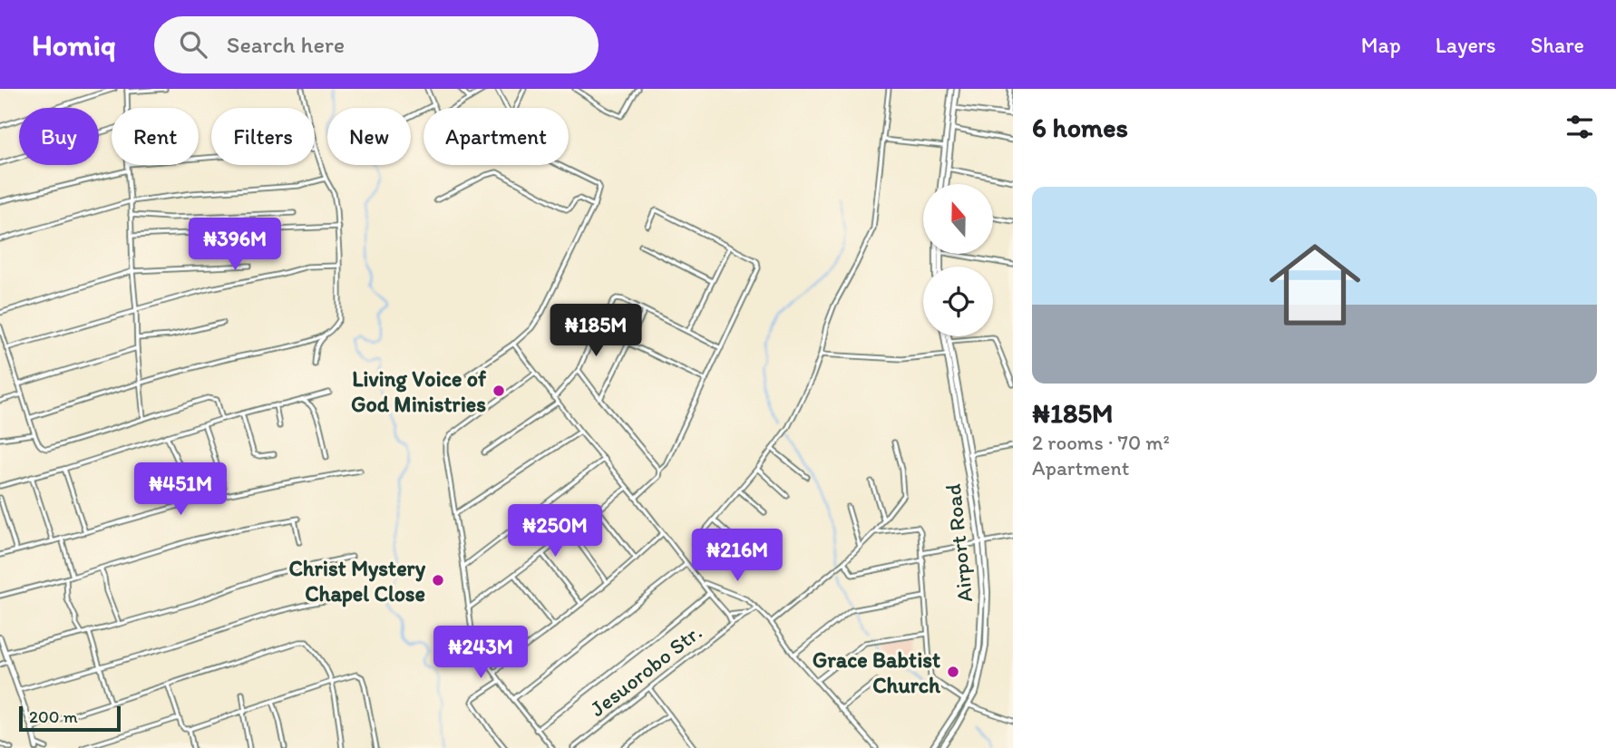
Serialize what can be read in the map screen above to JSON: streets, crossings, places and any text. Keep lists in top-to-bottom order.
{
  "streets": {
    "main road": ["Airport Road"],
    "street": ["Jesuorobo Str."]
  },
  "places": ["Living Voice of God Ministries", "Christ Mystery Chapel Close", "Grace Babtist Church"],
  "scale_bar": "200 m",
  "north": "top",
  "page": {
    "header": "Homiq",
    "search": "Search here",
    "nav": ["Map", "Layers", "Share"],
    "heading": "6 homes",
    "chip": [
      "Buy",
      "Rent",
      "Filters",
      "New",
      "Apartment"
    ],
    "list": [
      {
        "name": "₦185M",
        "note": "2 rooms · 70 m² · Apartment"
      }
    ],
    "price": [
      "₦396M",
      "₦185M",
      "₦451M",
      "₦250M",
      "₦216M",
      "₦243M"
    ],
    "scale": "200 m"
  }
}
